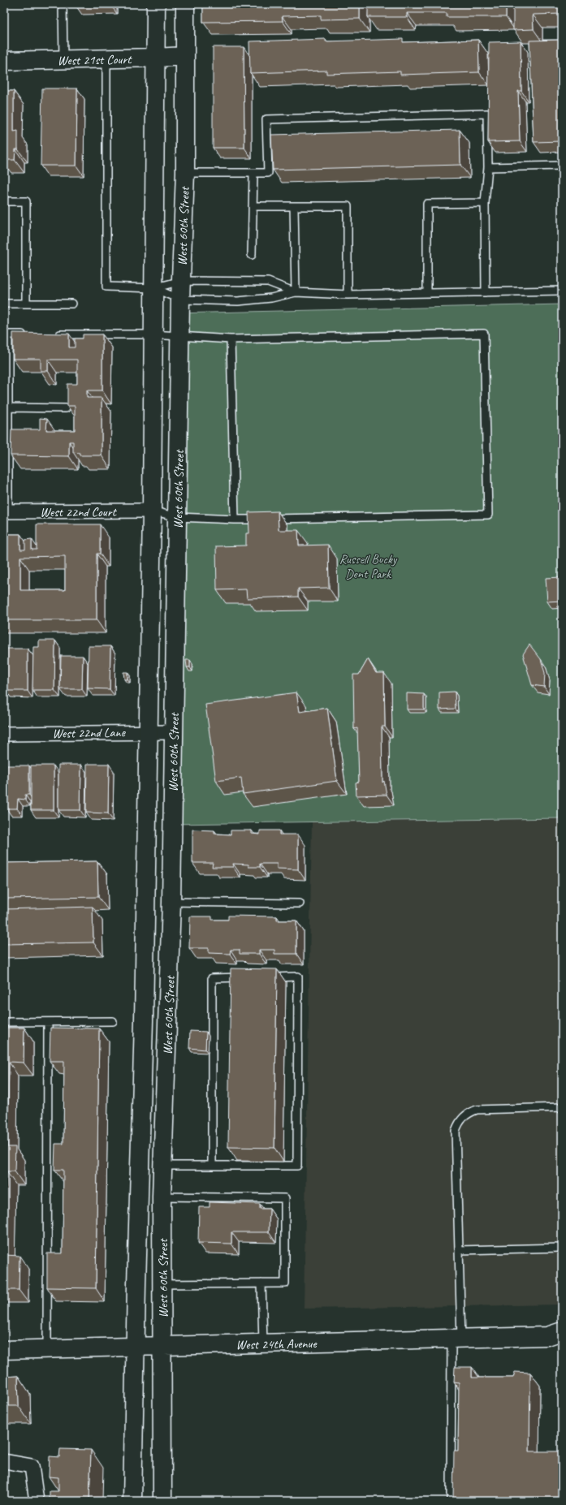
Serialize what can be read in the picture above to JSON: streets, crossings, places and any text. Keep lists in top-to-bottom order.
{
  "streets": {
    "street": [
      "West 21st Court",
      "West 60th Street",
      "West 22nd Court",
      "West 22nd Lane",
      "West 24th Avenue"
    ]
  },
  "crossings": [
    ["West 21st Court", "West 60th Street"],
    ["West 60th Street", "West 22nd Court"],
    ["West 60th Street", "West 22nd Lane"],
    ["West 60th Street", "West 24th Avenue"]
  ],
  "parks": ["Russell Bucky Dent Park"]
}
